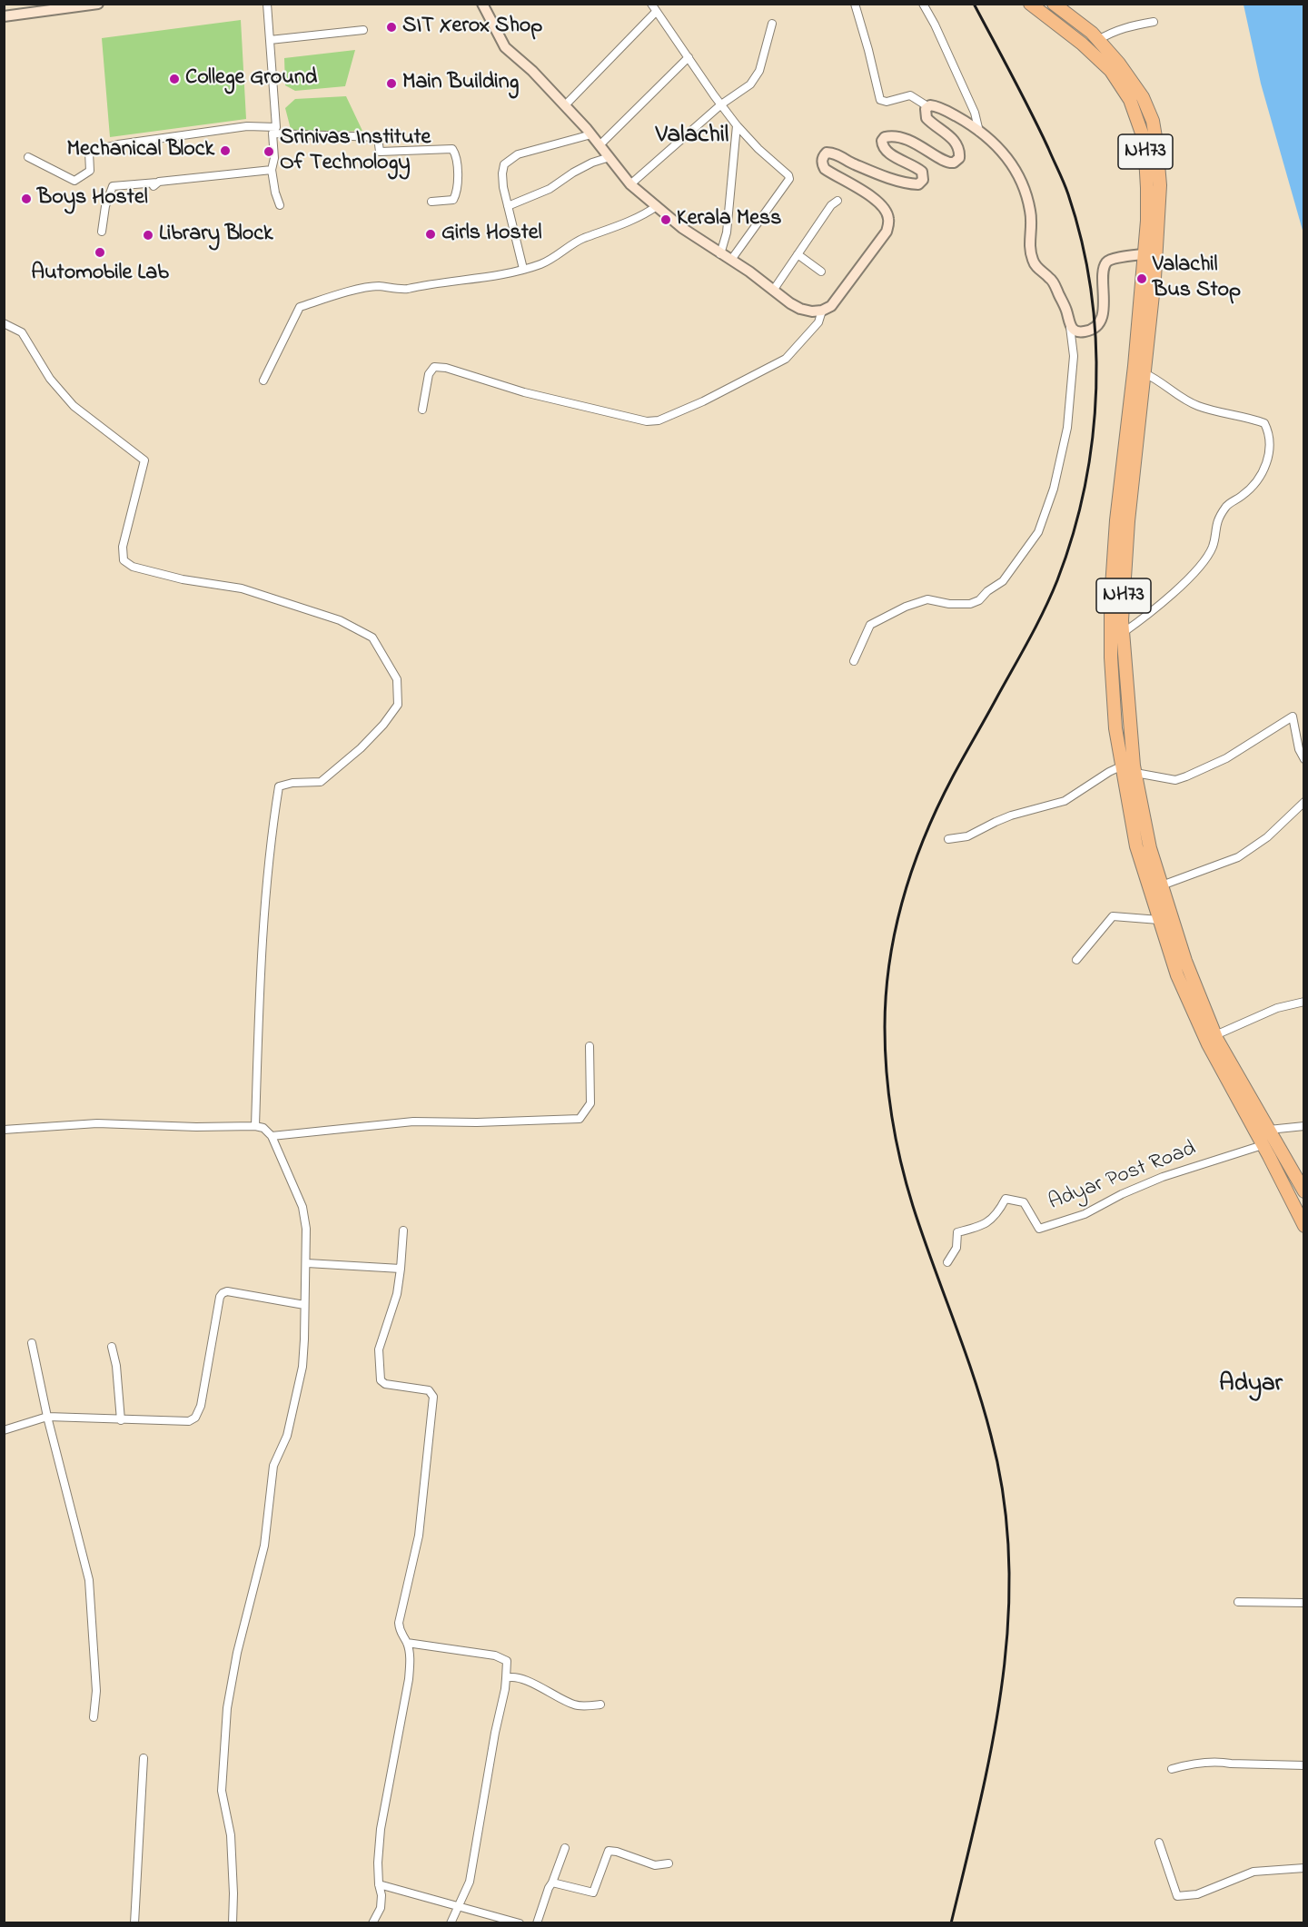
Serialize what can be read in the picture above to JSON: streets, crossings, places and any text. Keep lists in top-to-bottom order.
{
  "streets": {
    "highway": ["NH73"],
    "street": ["Adyar Post Road"]
  },
  "crossings": [
    ["NH73", "Adyar Post Road"]
  ],
  "districts": ["Valachil", "Adyar"],
  "places": [
    "SIT Xerox Shop",
    "College Ground",
    "Main Building",
    "Mechanical Block",
    "Srinivas Institute Of Technology",
    "Boys Hostel",
    "Kerala Mess",
    "Girls Hostel",
    "Library Block",
    "Automobile Lab",
    "Valachil Bus Stop"
  ]
}
